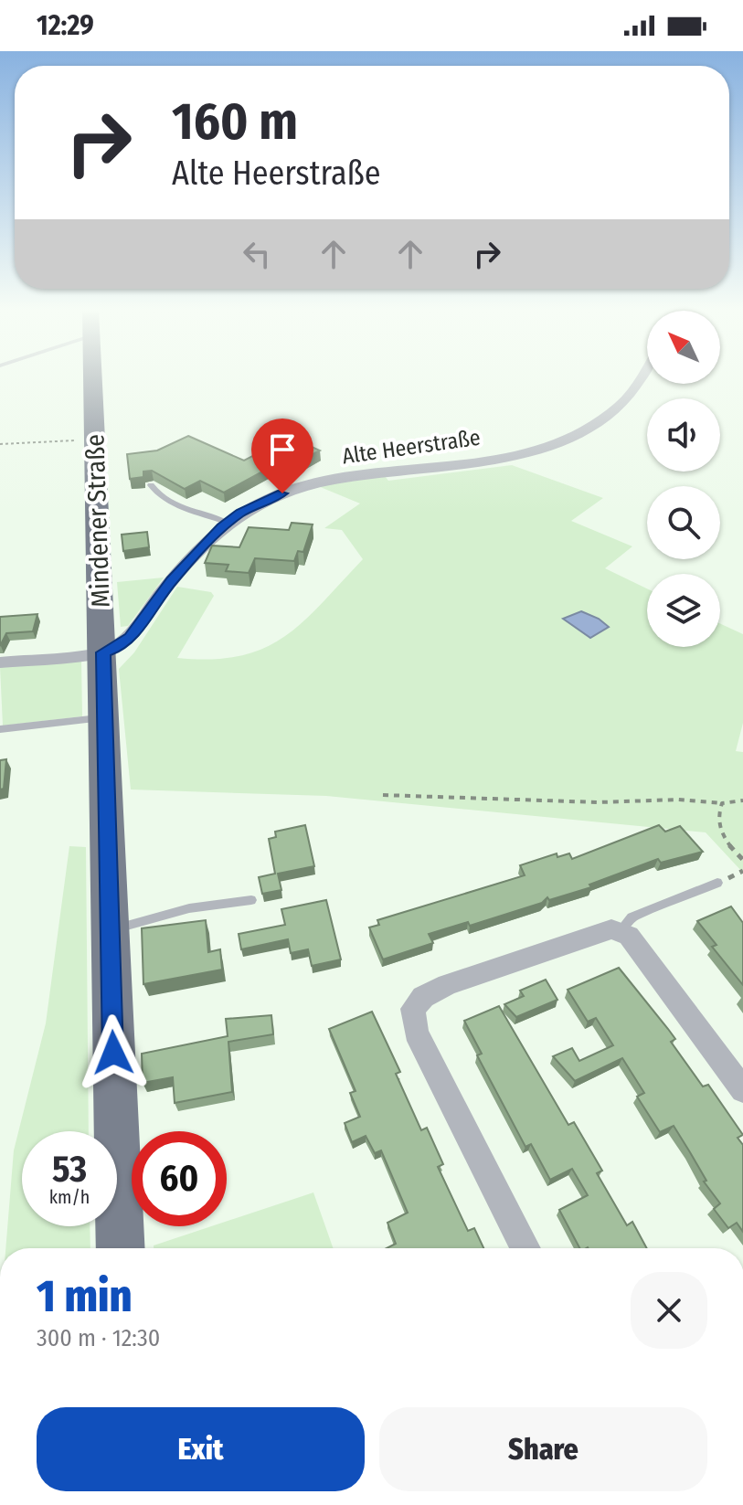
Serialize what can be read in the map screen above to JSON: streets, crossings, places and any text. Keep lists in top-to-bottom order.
{
  "streets": {
    "main road": ["Mindener Straße"],
    "street": ["Alte Heerstraße"]
  },
  "crossings": [
    ["Alte Heerstraße", "Mindener Straße"]
  ],
  "north": "top left",
  "page": {
    "status": "12:29",
    "turn": ["160 m", "Alte Heerstraße"],
    "speed": "53 km/h",
    "limit": "60",
    "heading": ["1 min", "300 m · 12:30"],
    "buttons": ["Exit", "Share"]
  }
}
